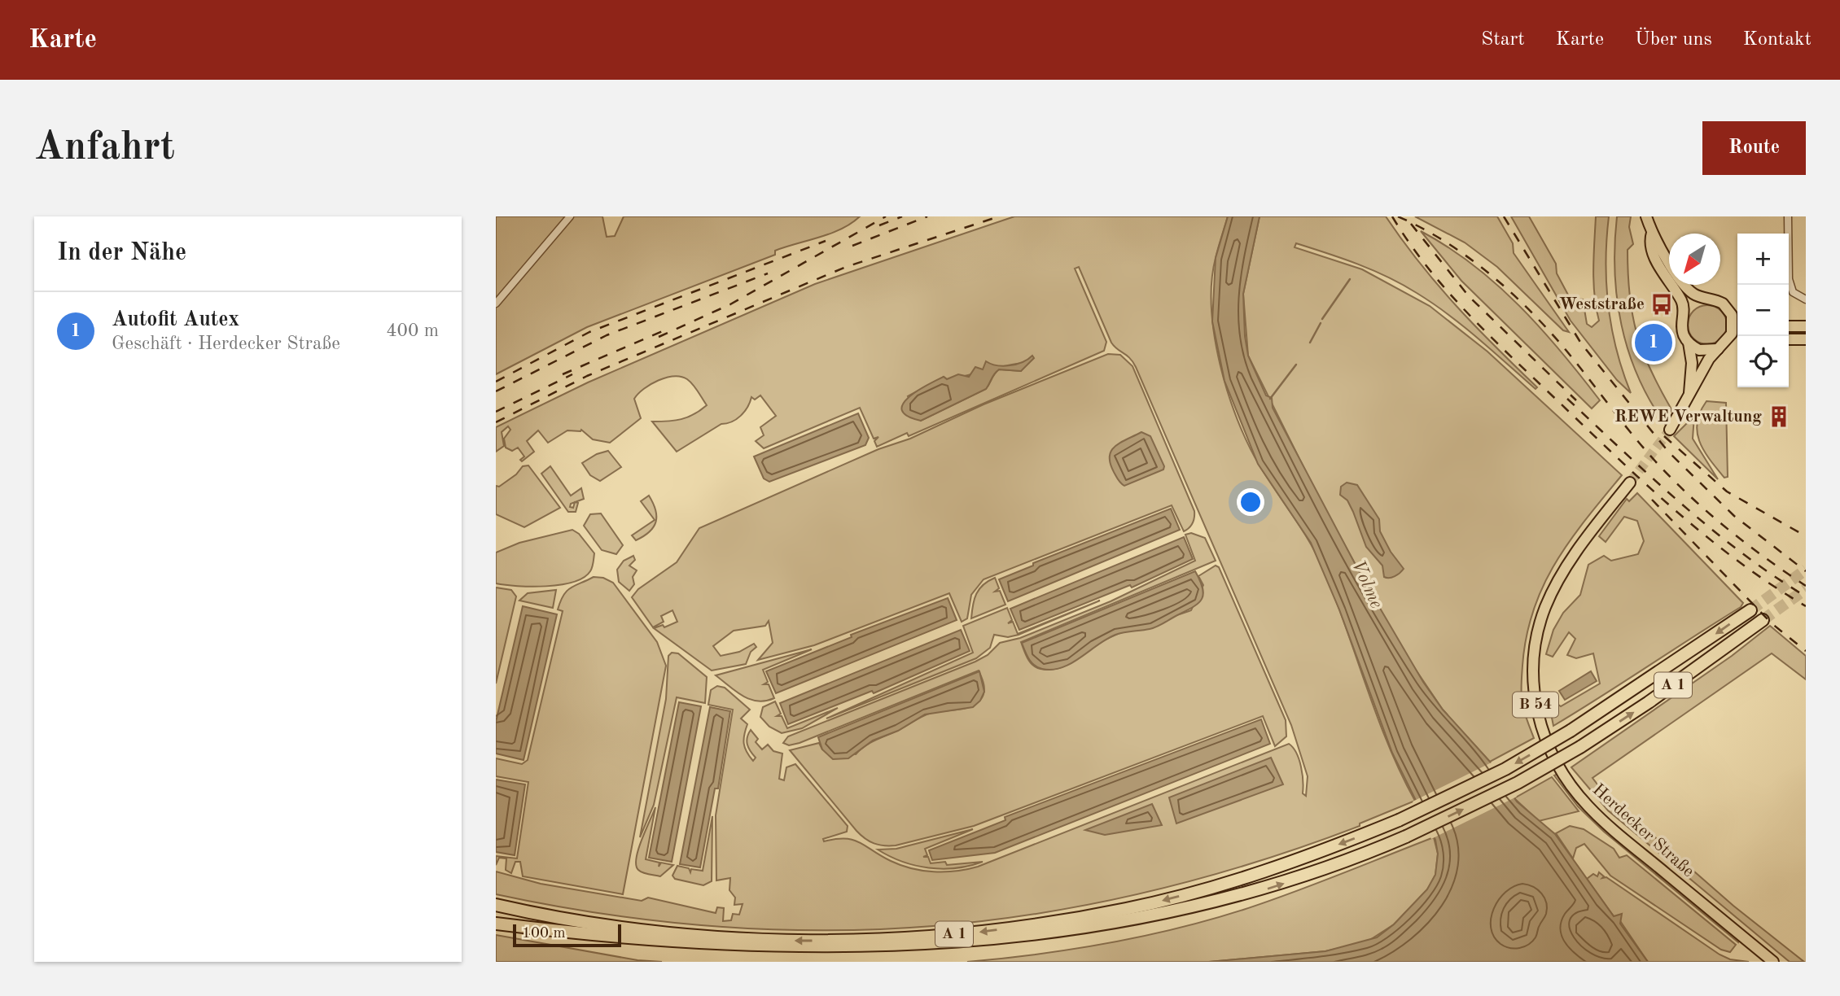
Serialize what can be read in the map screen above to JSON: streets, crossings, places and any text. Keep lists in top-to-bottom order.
{
  "streets": {
    "highway": ["A 1"],
    "main road": ["B 54", "Herdecker Straße"]
  },
  "water": ["Volme"],
  "places": {
    "bus stop": ["Weststraße"],
    "building": ["REWE Verwaltung"]
  },
  "scale_bar": "100 m",
  "north": "bottom left",
  "page": {
    "header": "Karte",
    "nav": [
      "Start",
      "Karte",
      "Über uns",
      "Kontakt"
    ],
    "buttons": "Route",
    "title": "Anfahrt",
    "heading": "In der Nähe",
    "map_buttons": ["+", "−"],
    "list": [
      {
        "mark": "1",
        "name": "Autofit Autex",
        "note": "Geschäft · Herdecker Straße",
        "value": "400 m"
      }
    ],
    "pins": "1",
    "scale": "100 m"
  }
}
